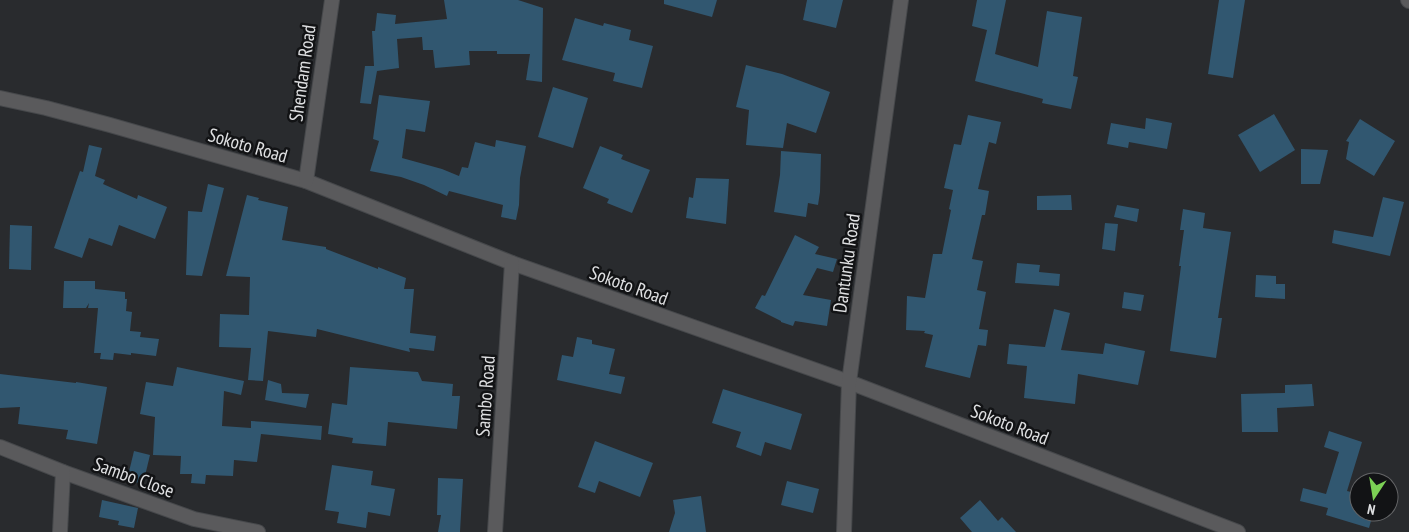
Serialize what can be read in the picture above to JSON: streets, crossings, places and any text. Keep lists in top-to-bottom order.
{
  "streets": {
    "street": [
      "Shendam Road",
      "Sokoto Road",
      "Dantunku Road",
      "Sambo Road",
      "Sambo Close"
    ]
  },
  "crossings": [
    ["Shendam Road", "Sokoto Road"],
    ["Sokoto Road", "Dantunku Road"],
    ["Sokoto Road", "Sambo Road"]
  ],
  "north": "bottom"
}
